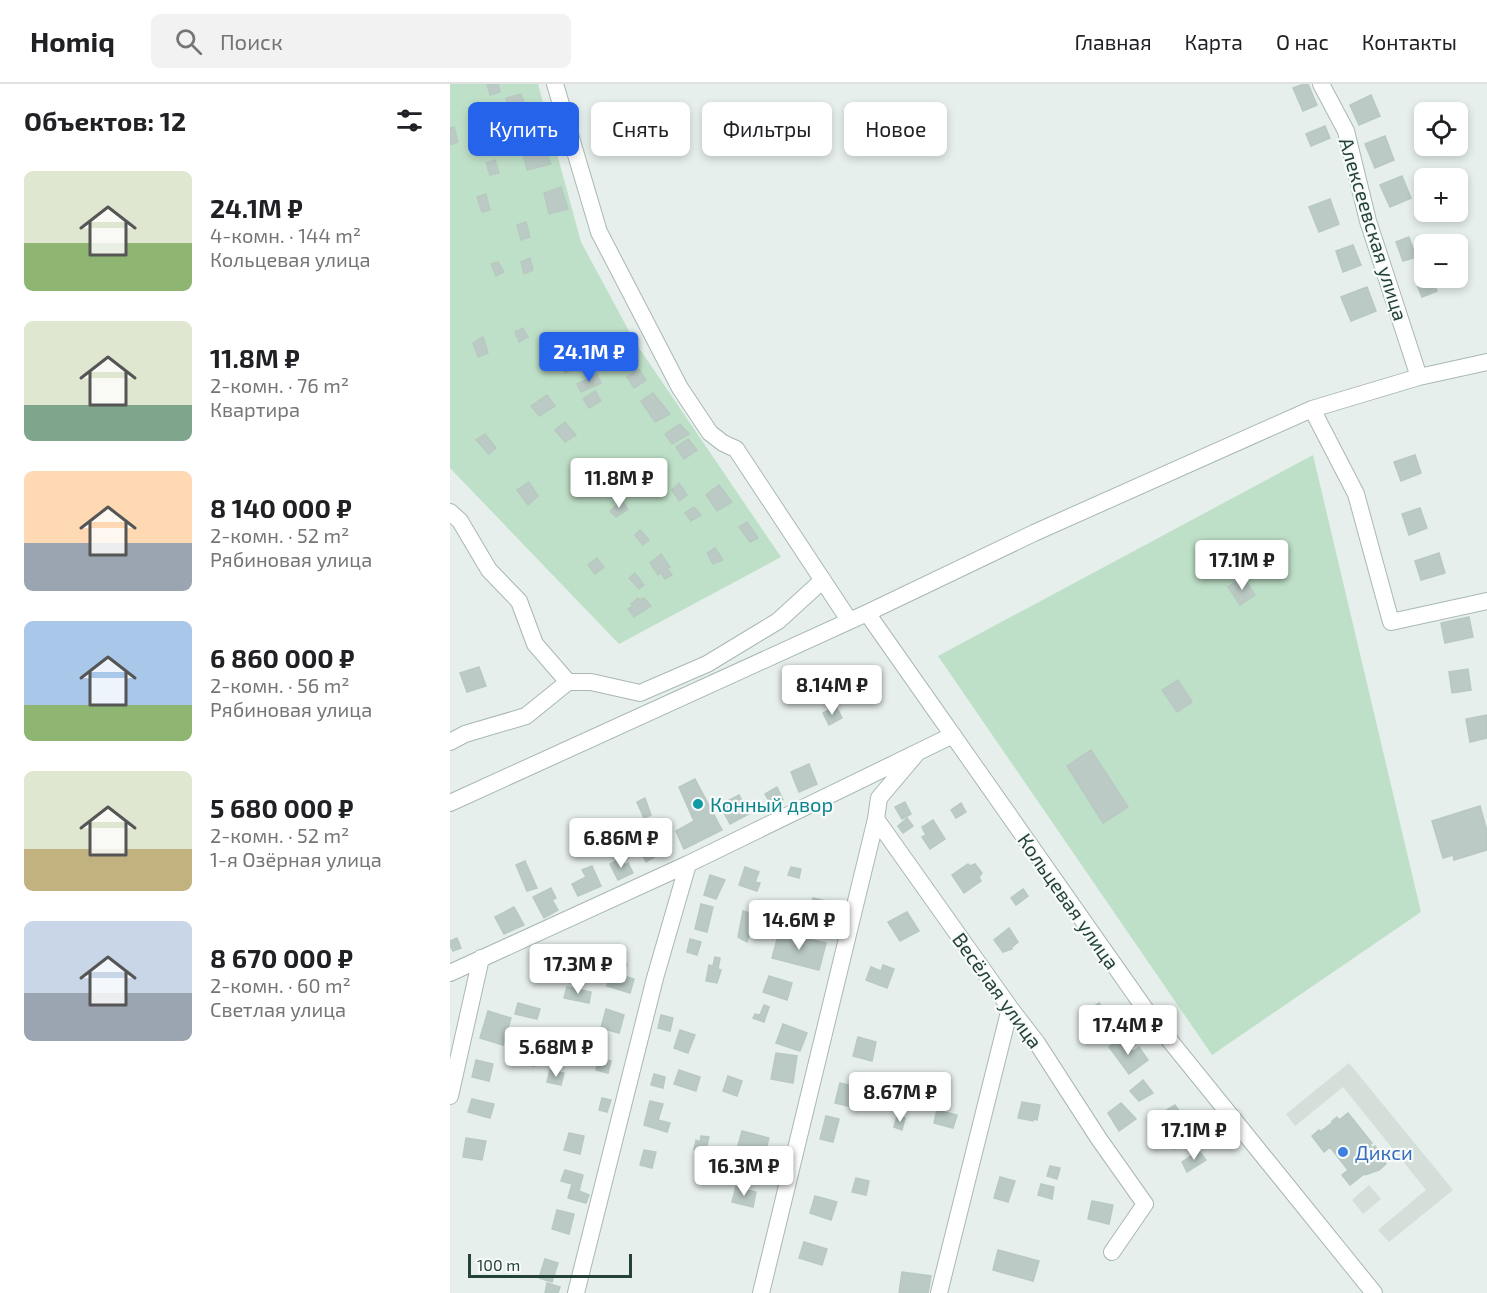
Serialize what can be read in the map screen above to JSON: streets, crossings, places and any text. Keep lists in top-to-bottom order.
{
  "streets": {
    "street": ["Алексеевская улица", "Кольцевая улица", "Весёлая улица"]
  },
  "places": ["Конный двор", "Дикси"],
  "scale_bar": "100 m",
  "page": {
    "header": "Homiq",
    "search": "Поиск",
    "nav": [
      "Главная",
      "Карта",
      "О нас",
      "Контакты"
    ],
    "heading": "Объектов: 12",
    "map_buttons": ["+", "−"],
    "chip": [
      "Купить",
      "Снять",
      "Фильтры",
      "Новое"
    ],
    "list": [
      {
        "name": "24.1M ₽",
        "note": "4-комн. · 144 m² · Кольцевая улица"
      },
      {
        "name": "11.8M ₽",
        "note": "2-комн. · 76 m² · Квартира"
      },
      {
        "name": "8 140 000 ₽",
        "note": "2-комн. · 52 m² · Рябиновая улица"
      },
      {
        "name": "6 860 000 ₽",
        "note": "2-комн. · 56 m² · Рябиновая улица"
      },
      {
        "name": "5 680 000 ₽",
        "note": "2-комн. · 52 m² · 1-я Озёрная улица"
      },
      {
        "name": "8 670 000 ₽",
        "note": "2-комн. · 60 m² · Светлая улица"
      }
    ],
    "price": [
      "24.1M ₽",
      "11.8M ₽",
      "17.1M ₽",
      "8.14M ₽",
      "6.86M ₽",
      "14.6M ₽",
      "17.3M ₽",
      "17.4M ₽",
      "5.68M ₽",
      "8.67M ₽",
      "17.1M ₽",
      "16.3M ₽"
    ],
    "scale": "100 m"
  }
}
